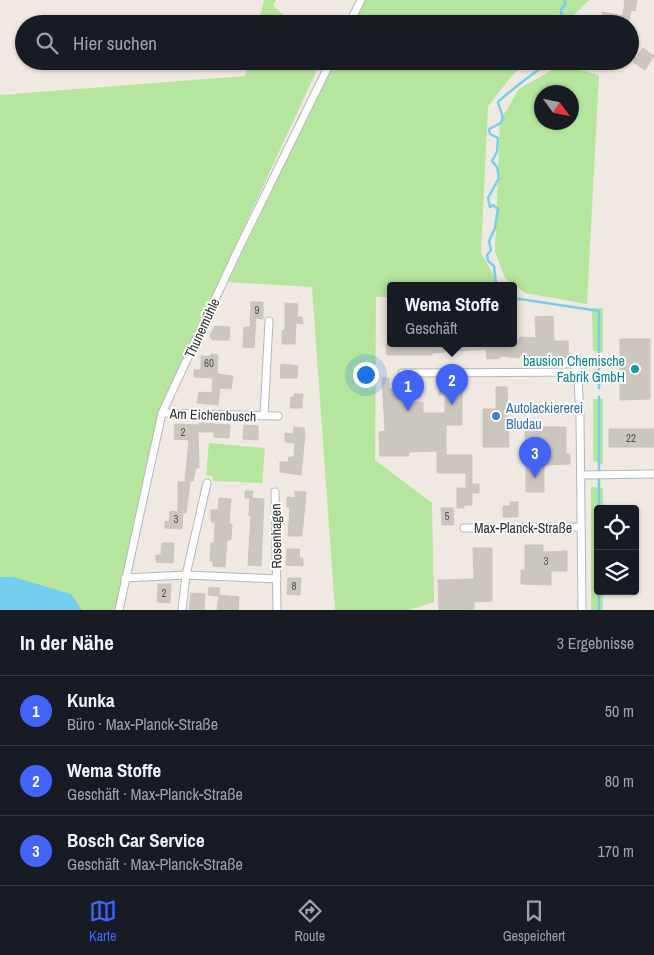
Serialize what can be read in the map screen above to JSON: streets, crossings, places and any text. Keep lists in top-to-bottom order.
{
  "streets": {
    "street": [
      "Thunemühle",
      "Am Eichenbusch",
      "Max-Planck-Straße",
      "Rosenhagen"
    ]
  },
  "crossings": [
    ["Thunemühle", "Am Eichenbusch"],
    ["Thunemühle", "Rosenhagen"]
  ],
  "places": ["bausion Chemische Fabrik GmbH", "Autolackiererei Bludau"],
  "house_numbers": [
    "9",
    "60",
    "2",
    "22",
    "5",
    "3",
    "3",
    "8",
    "2"
  ],
  "north": "bottom right",
  "page": {
    "search": "Hier suchen",
    "popup": ["Wema Stoffe", "Geschäft"],
    "pins": ["2", "1", "3"],
    "heading": ["In der Nähe", "3 Ergebnisse"],
    "list": [
      {
        "mark": "1",
        "name": "Kunka",
        "note": "Büro · Max-Planck-Straße",
        "value": "50 m"
      },
      {
        "mark": "2",
        "name": "Wema Stoffe",
        "note": "Geschäft · Max-Planck-Straße",
        "value": "80 m"
      },
      {
        "mark": "3",
        "name": "Bosch Car Service",
        "note": "Geschäft · Max-Planck-Straße",
        "value": "170 m"
      }
    ],
    "nav": ["Karte", "Route", "Gespeichert"]
  }
}
